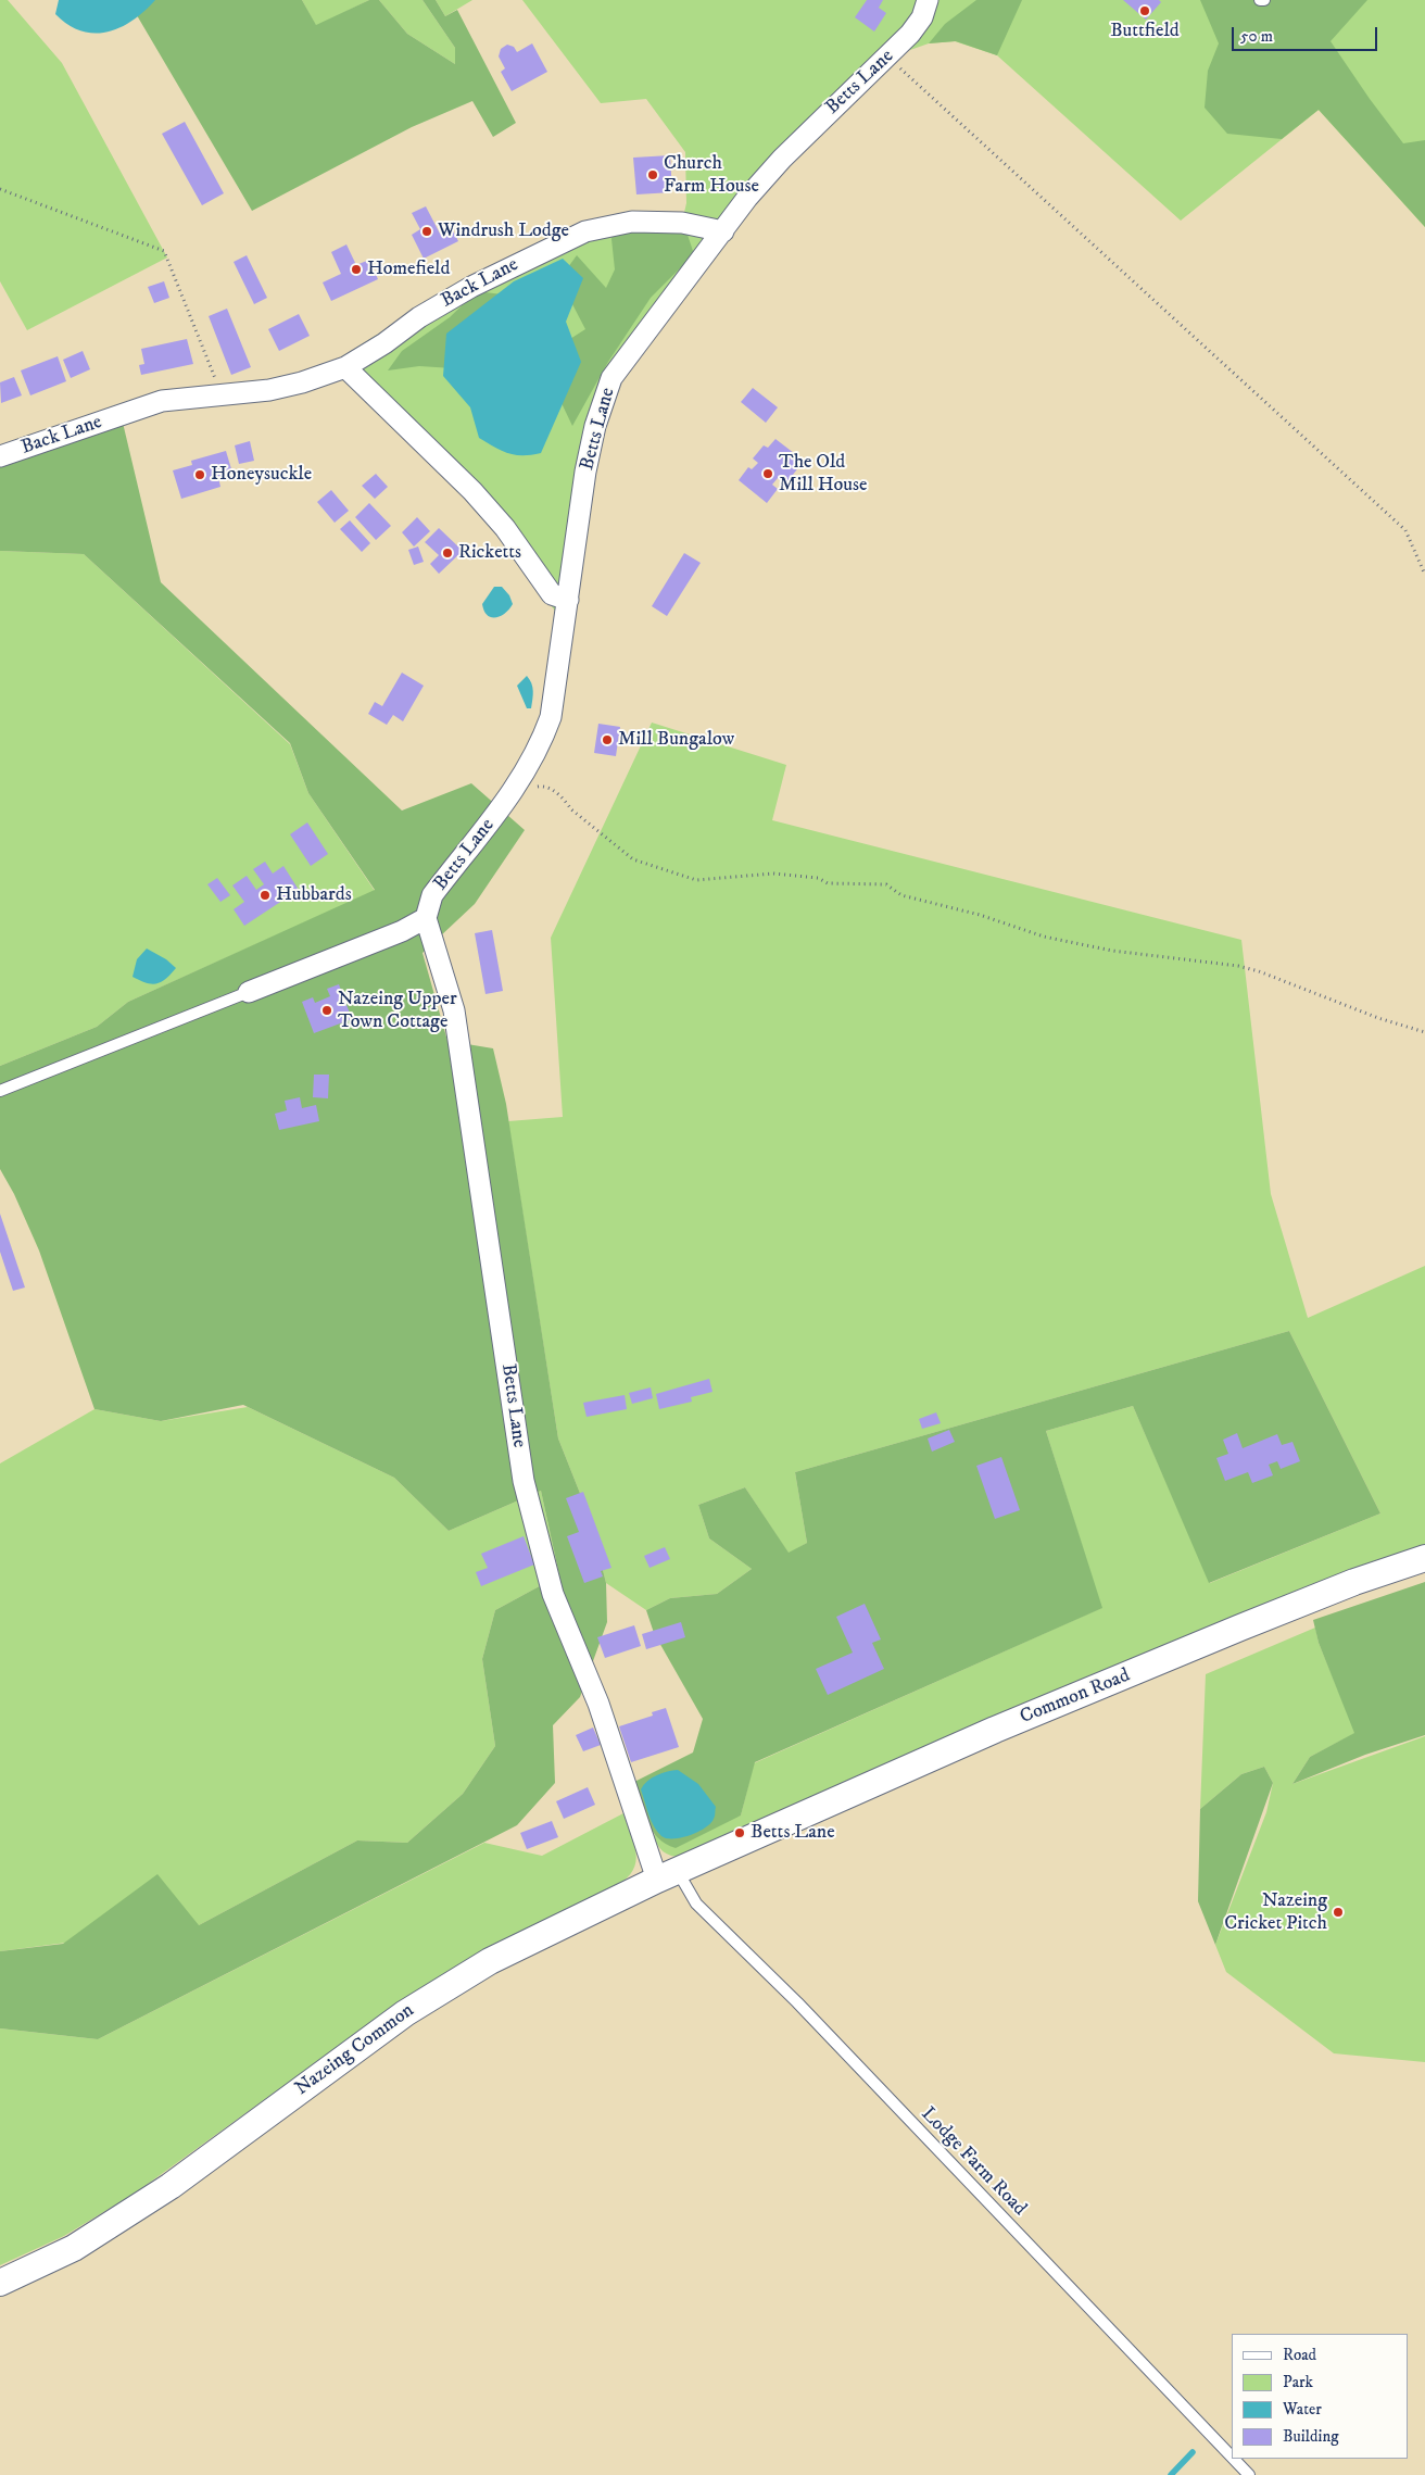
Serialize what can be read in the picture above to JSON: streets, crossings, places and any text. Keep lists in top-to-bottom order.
{
  "streets": {
    "street": [
      "Betts Lane",
      "Back Lane",
      "Common Road",
      "Nazeing Common"
    ],
    "lane": ["Lodge Farm Road"]
  },
  "crossings": [
    ["Betts Lane", "Back Lane"],
    ["Betts Lane", "Nazeing Common"],
    ["Betts Lane", "Lodge Farm Road"],
    ["Common Road", "Nazeing Common"],
    ["Nazeing Common", "Lodge Farm Road"]
  ],
  "places": [
    "Buttfield",
    "Church Farm House",
    "Windrush Lodge",
    "Homefield",
    "The Old Mill House",
    "Honeysuckle",
    "Ricketts",
    "Mill Bungalow",
    "Hubbards",
    "Nazeing Upper Town Cottage",
    "Betts Lane",
    "Nazeing Cricket Pitch"
  ],
  "legend": [
    "Road",
    "Park",
    "Water",
    "Building"
  ],
  "scale_bar": "50 m"
}
